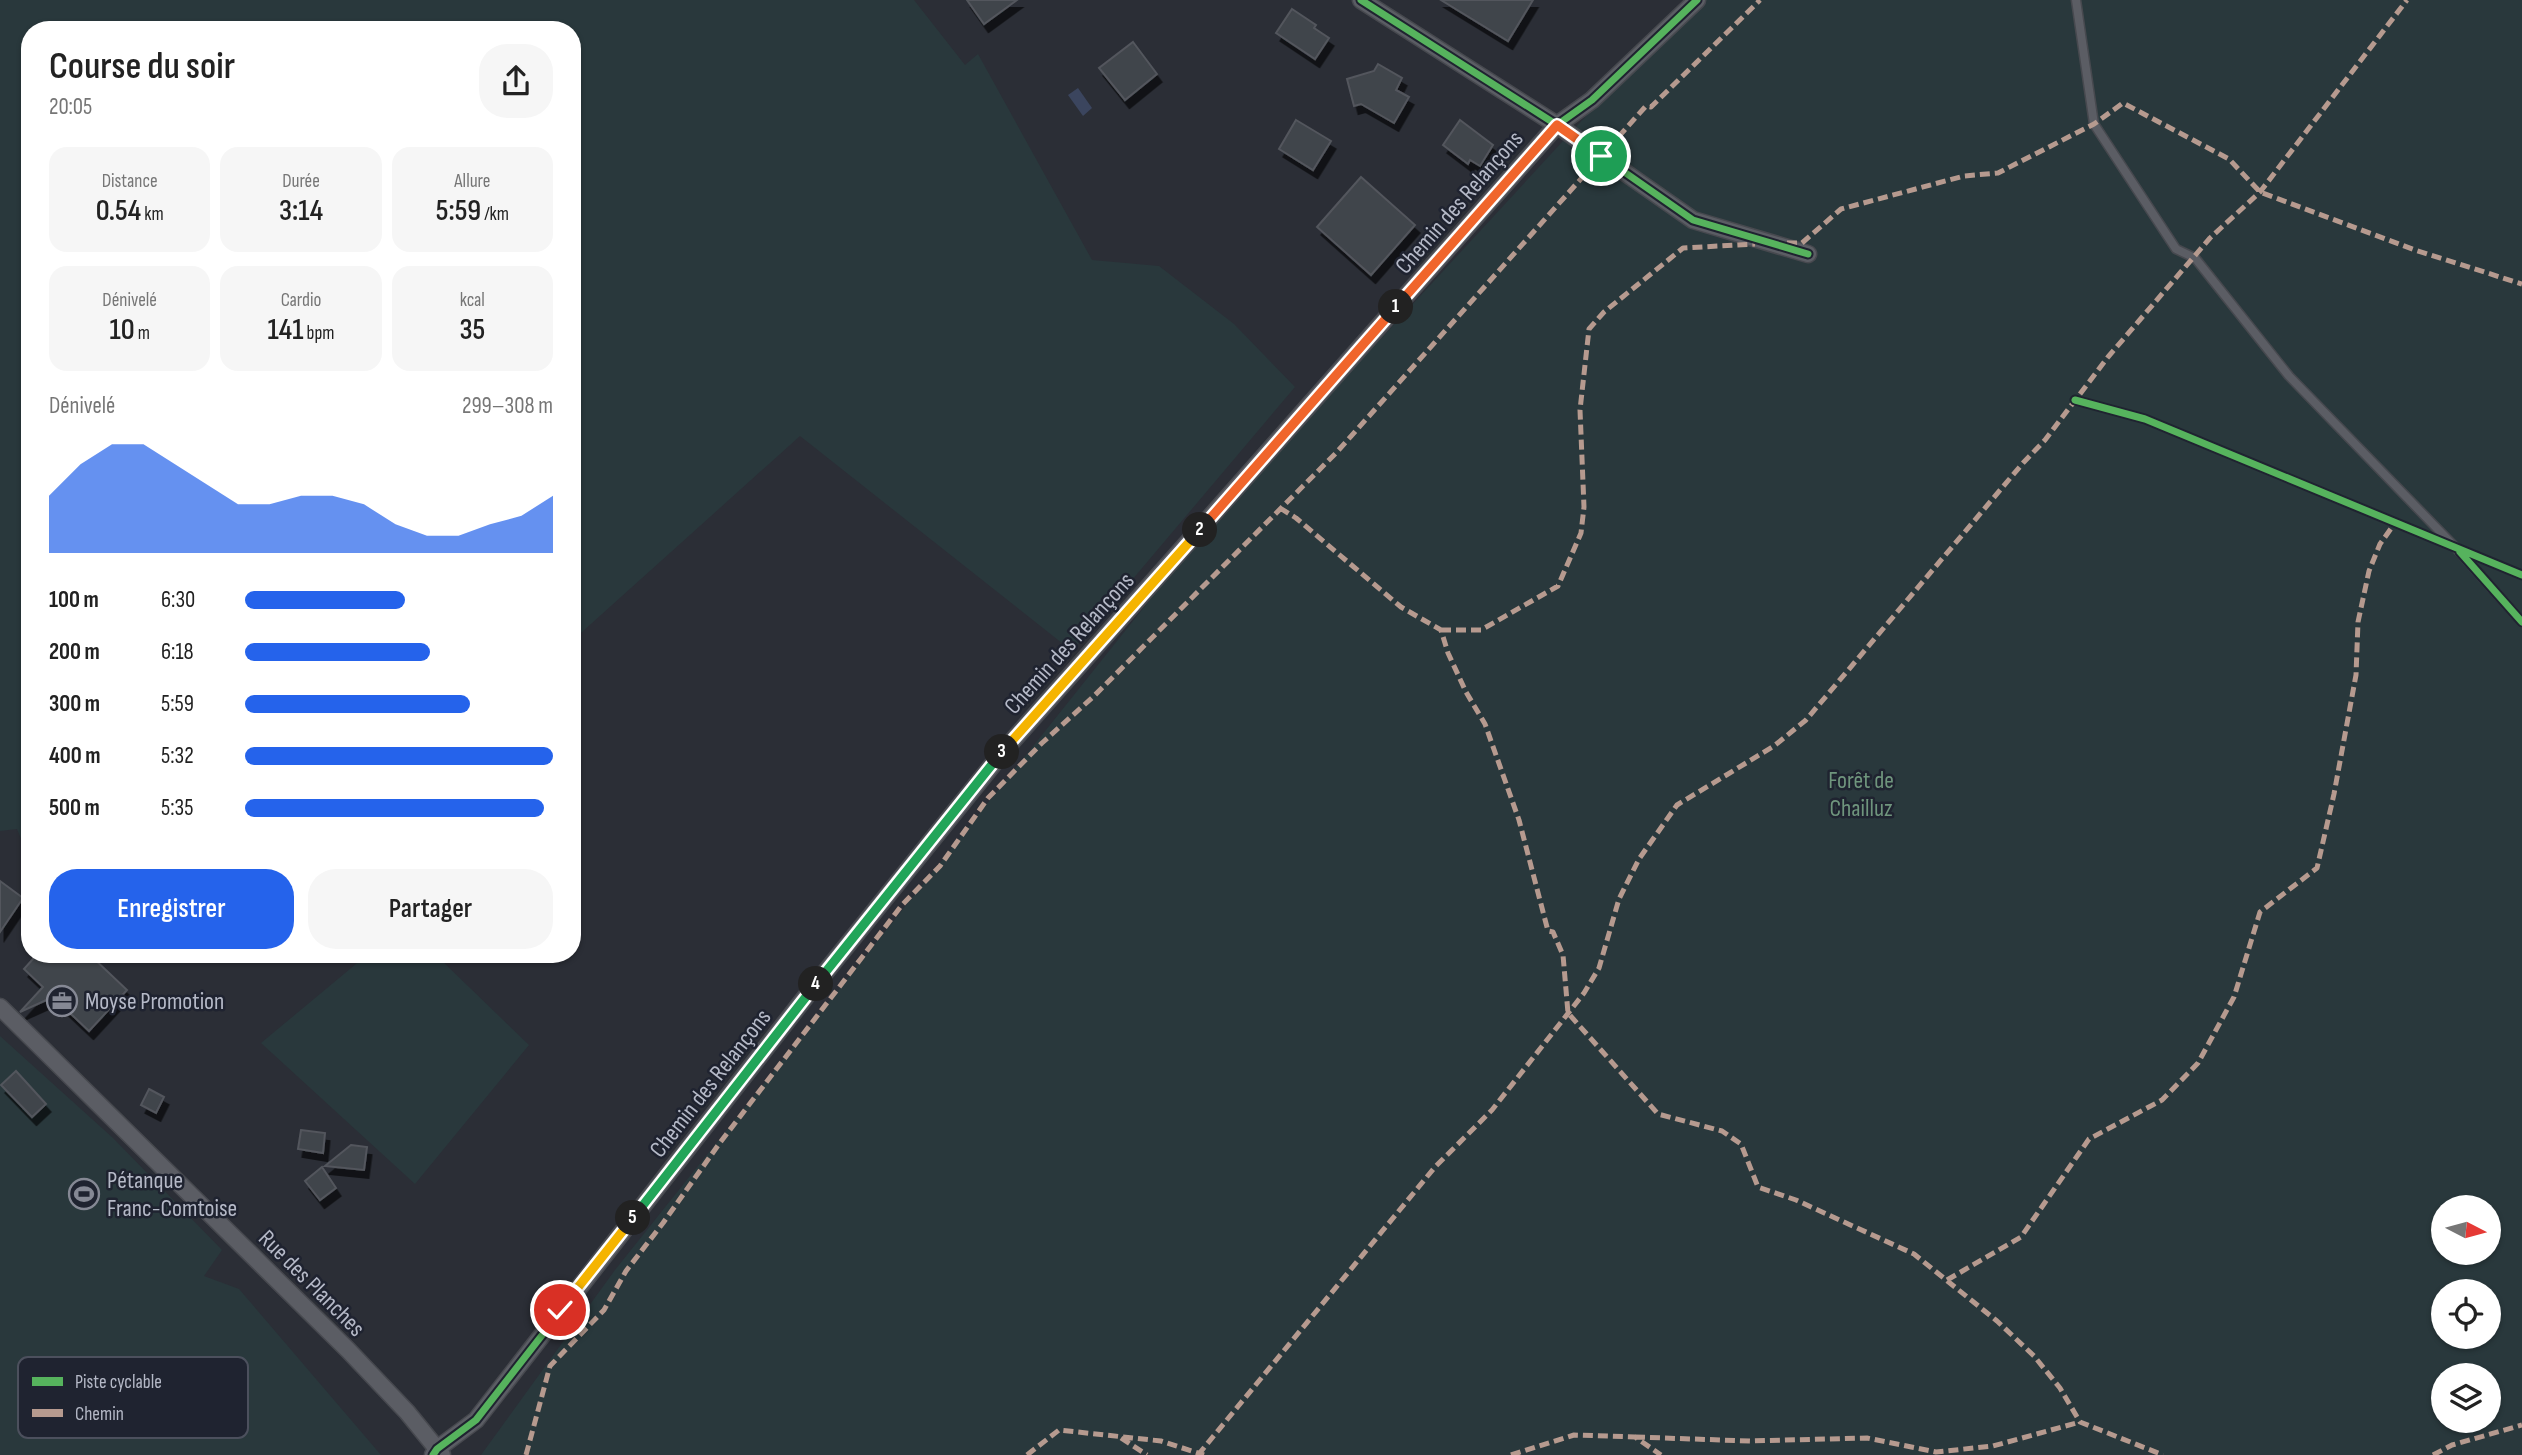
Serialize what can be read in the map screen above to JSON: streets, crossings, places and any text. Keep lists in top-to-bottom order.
{
  "streets": {
    "street": ["Chemin des Relançons", "Rue des Planches"]
  },
  "crossings": [
    ["Chemin des Relançons", "Rue des Planches"]
  ],
  "parks": ["Forêt de Chailluz"],
  "places": {
    "office": ["Moyse Promotion"],
    "sports": ["Pétanque Franc-Comtoise"]
  },
  "legend": ["Piste cyclable", "Chemin"],
  "north": "right",
  "page": {
    "heading": ["Course du soir", "20:05"],
    "stats": [
      ["Distance", "0.54 km"],
      ["Durée", "3:14"],
      ["Allure", "5:59 /km"],
      ["Dénivelé", "10 m"],
      ["Cardio", "141 bpm"],
      ["kcal", "35"]
    ],
    "pins": [
      "1",
      "2",
      "3",
      "4",
      "5"
    ],
    "chart": ["Dénivelé", "299–308 m"],
    "list": [
      {
        "name": "100 m",
        "note": "6:30"
      },
      {
        "name": "200 m",
        "note": "6:18"
      },
      {
        "name": "300 m",
        "note": "5:59"
      },
      {
        "name": "400 m",
        "note": "5:32"
      },
      {
        "name": "500 m",
        "note": "5:35"
      }
    ],
    "buttons": ["Enregistrer", "Partager"]
  }
}
